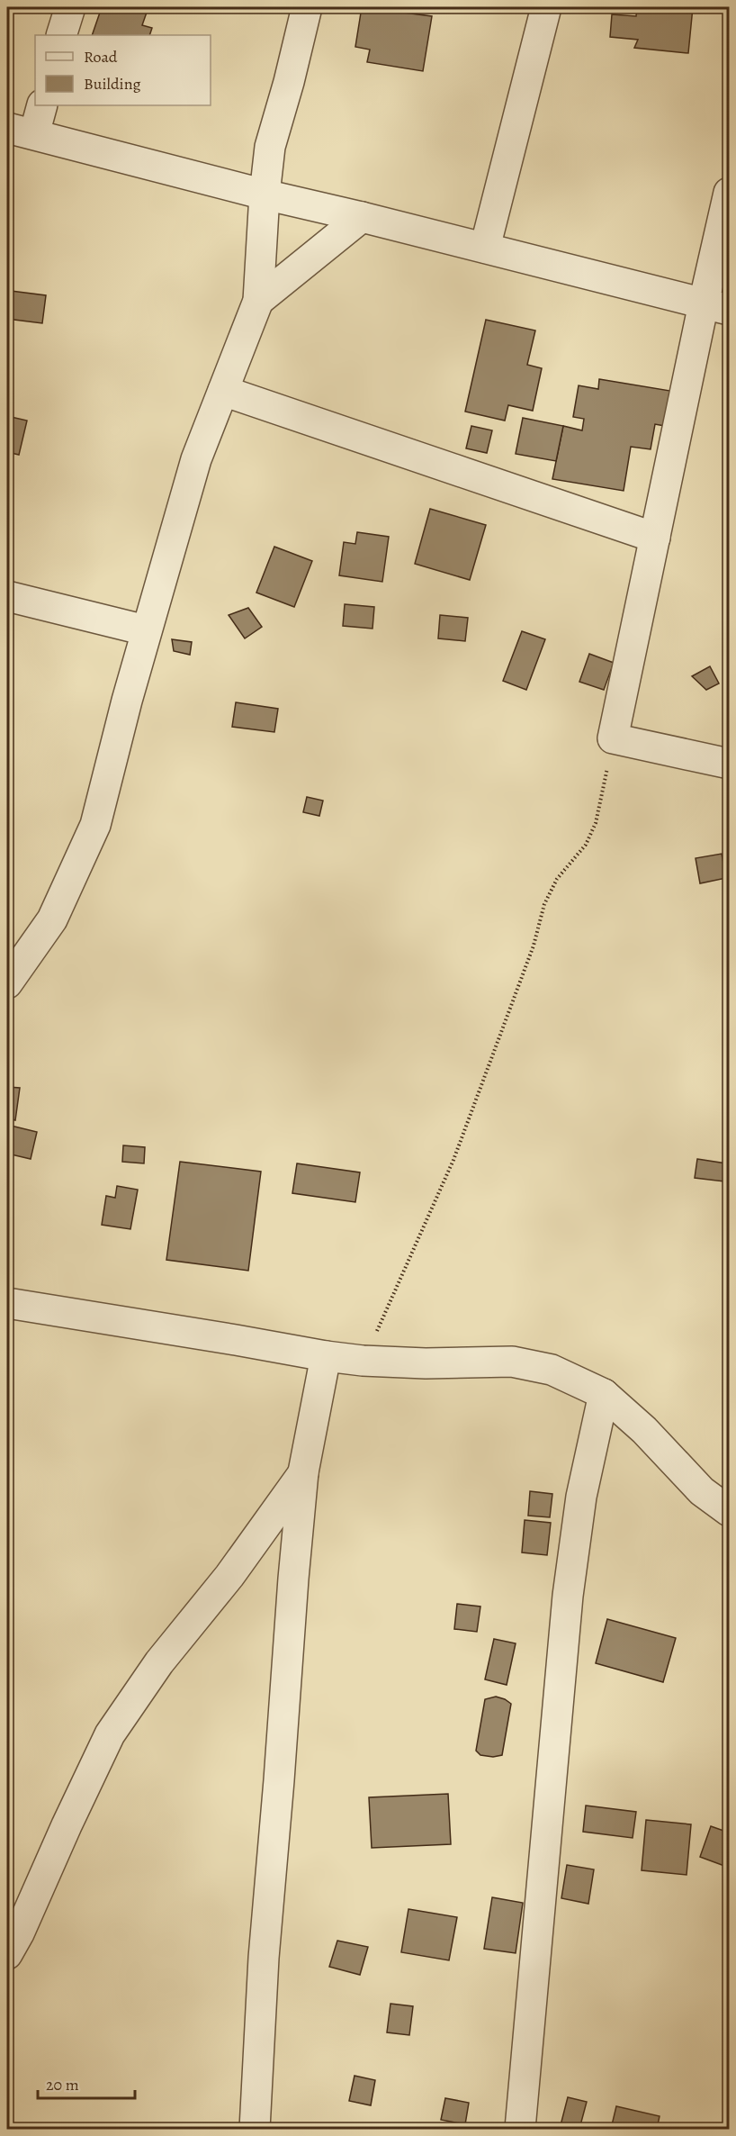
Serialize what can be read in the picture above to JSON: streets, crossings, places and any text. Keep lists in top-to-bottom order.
{
  "legend": ["Road", "Building"],
  "scale_bar": "20 m"
}
